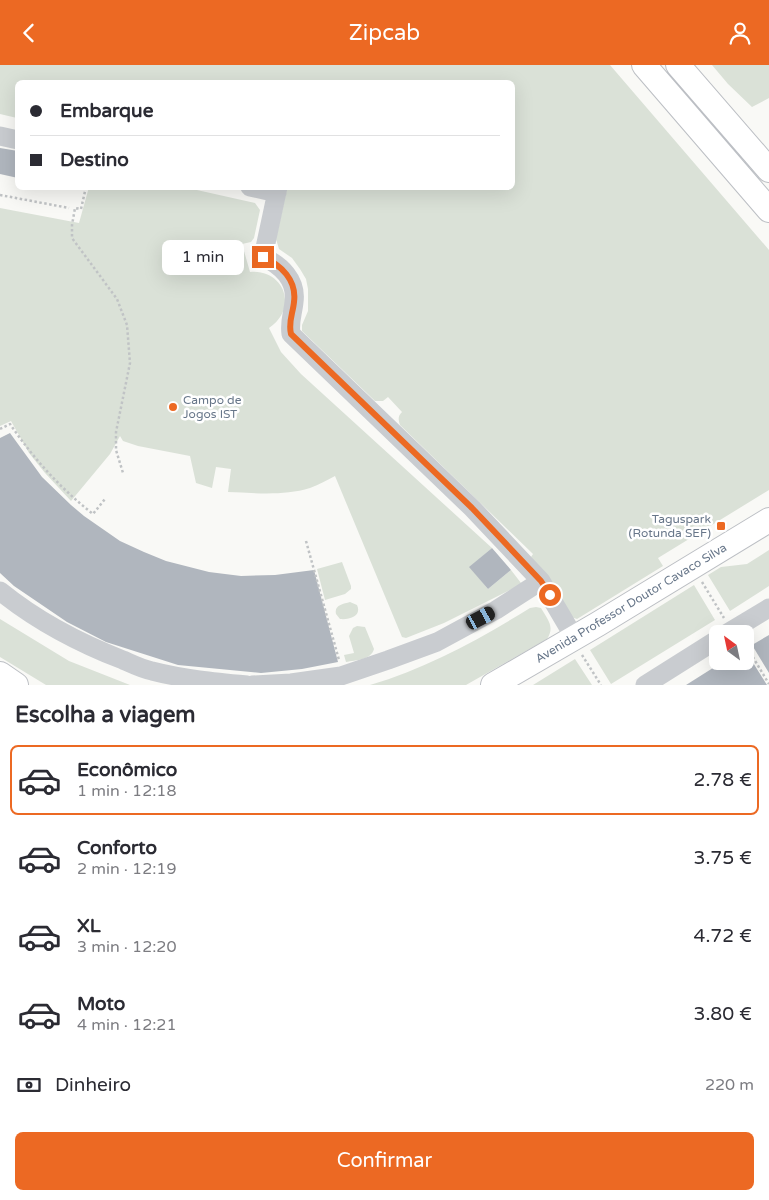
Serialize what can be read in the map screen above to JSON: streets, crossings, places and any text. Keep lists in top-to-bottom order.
{
  "streets": {
    "main road": ["Avenida Professor Doutor Cavaco Silva"]
  },
  "places": {
    "other": ["Campo de Jogos IST"],
    "transit": ["Taguspark (Rotunda SEF)"]
  },
  "north": "top left",
  "page": {
    "header": "Zipcab",
    "banner": ["Embarque", "Destino"],
    "bubble": "1 min",
    "heading": "Escolha a viagem",
    "list": [
      {
        "name": "Econômico",
        "note": "1 min · 12:18",
        "value": "2.78 €"
      },
      {
        "name": "Conforto",
        "note": "2 min · 12:19",
        "value": "3.75 €"
      },
      {
        "name": "XL",
        "note": "3 min · 12:20",
        "value": "4.72 €"
      },
      {
        "name": "Moto",
        "note": "4 min · 12:21",
        "value": "3.80 €"
      }
    ],
    "pay": ["Dinheiro", "220 m"],
    "buttons": "Confirmar"
  }
}
